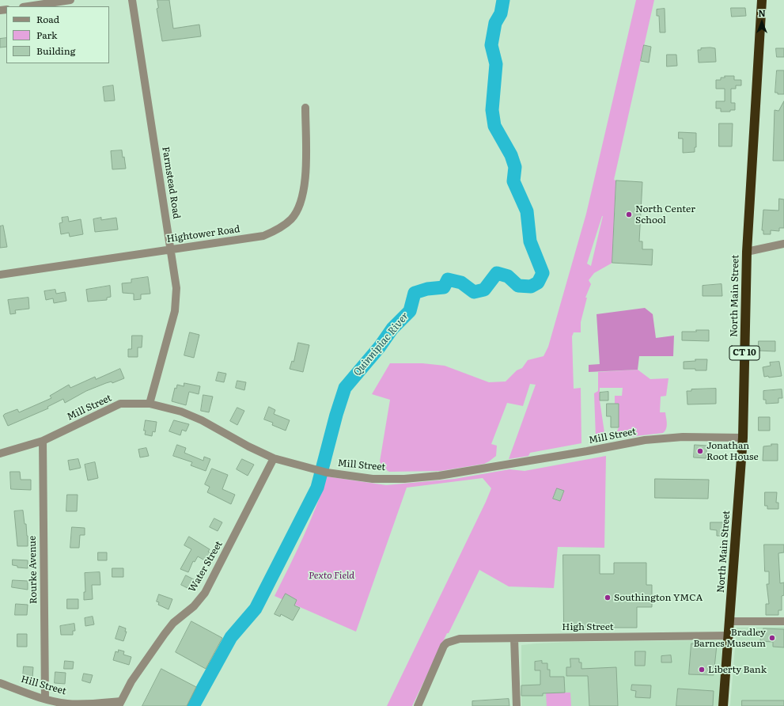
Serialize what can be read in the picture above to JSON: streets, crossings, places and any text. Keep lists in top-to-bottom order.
{
  "streets": {
    "highway": ["North Main Street", "CT 10"],
    "street": [
      "Farmstead Road",
      "Hightower Road",
      "Mill Street",
      "Water Street",
      "Rourke Avenue",
      "High Street",
      "Hill Street"
    ]
  },
  "crossings": [
    ["Farmstead Road", "Hightower Road"],
    ["Farmstead Road", "Mill Street"],
    ["North Main Street", "Mill Street"],
    ["North Main Street", "High Street"],
    ["Mill Street", "Water Street"],
    ["Mill Street", "Rourke Avenue"],
    ["Water Street", "Hill Street"],
    ["Rourke Avenue", "Hill Street"]
  ],
  "water": ["Quinnipiac River"],
  "parks": ["Pexto Field"],
  "places": [
    "North Center School",
    "Jonathan Root House",
    "Southington YMCA",
    "Bradley Barnes Museum",
    "Liberty Bank"
  ],
  "legend": ["Road", "Park", "Building"],
  "north": "top"
}
